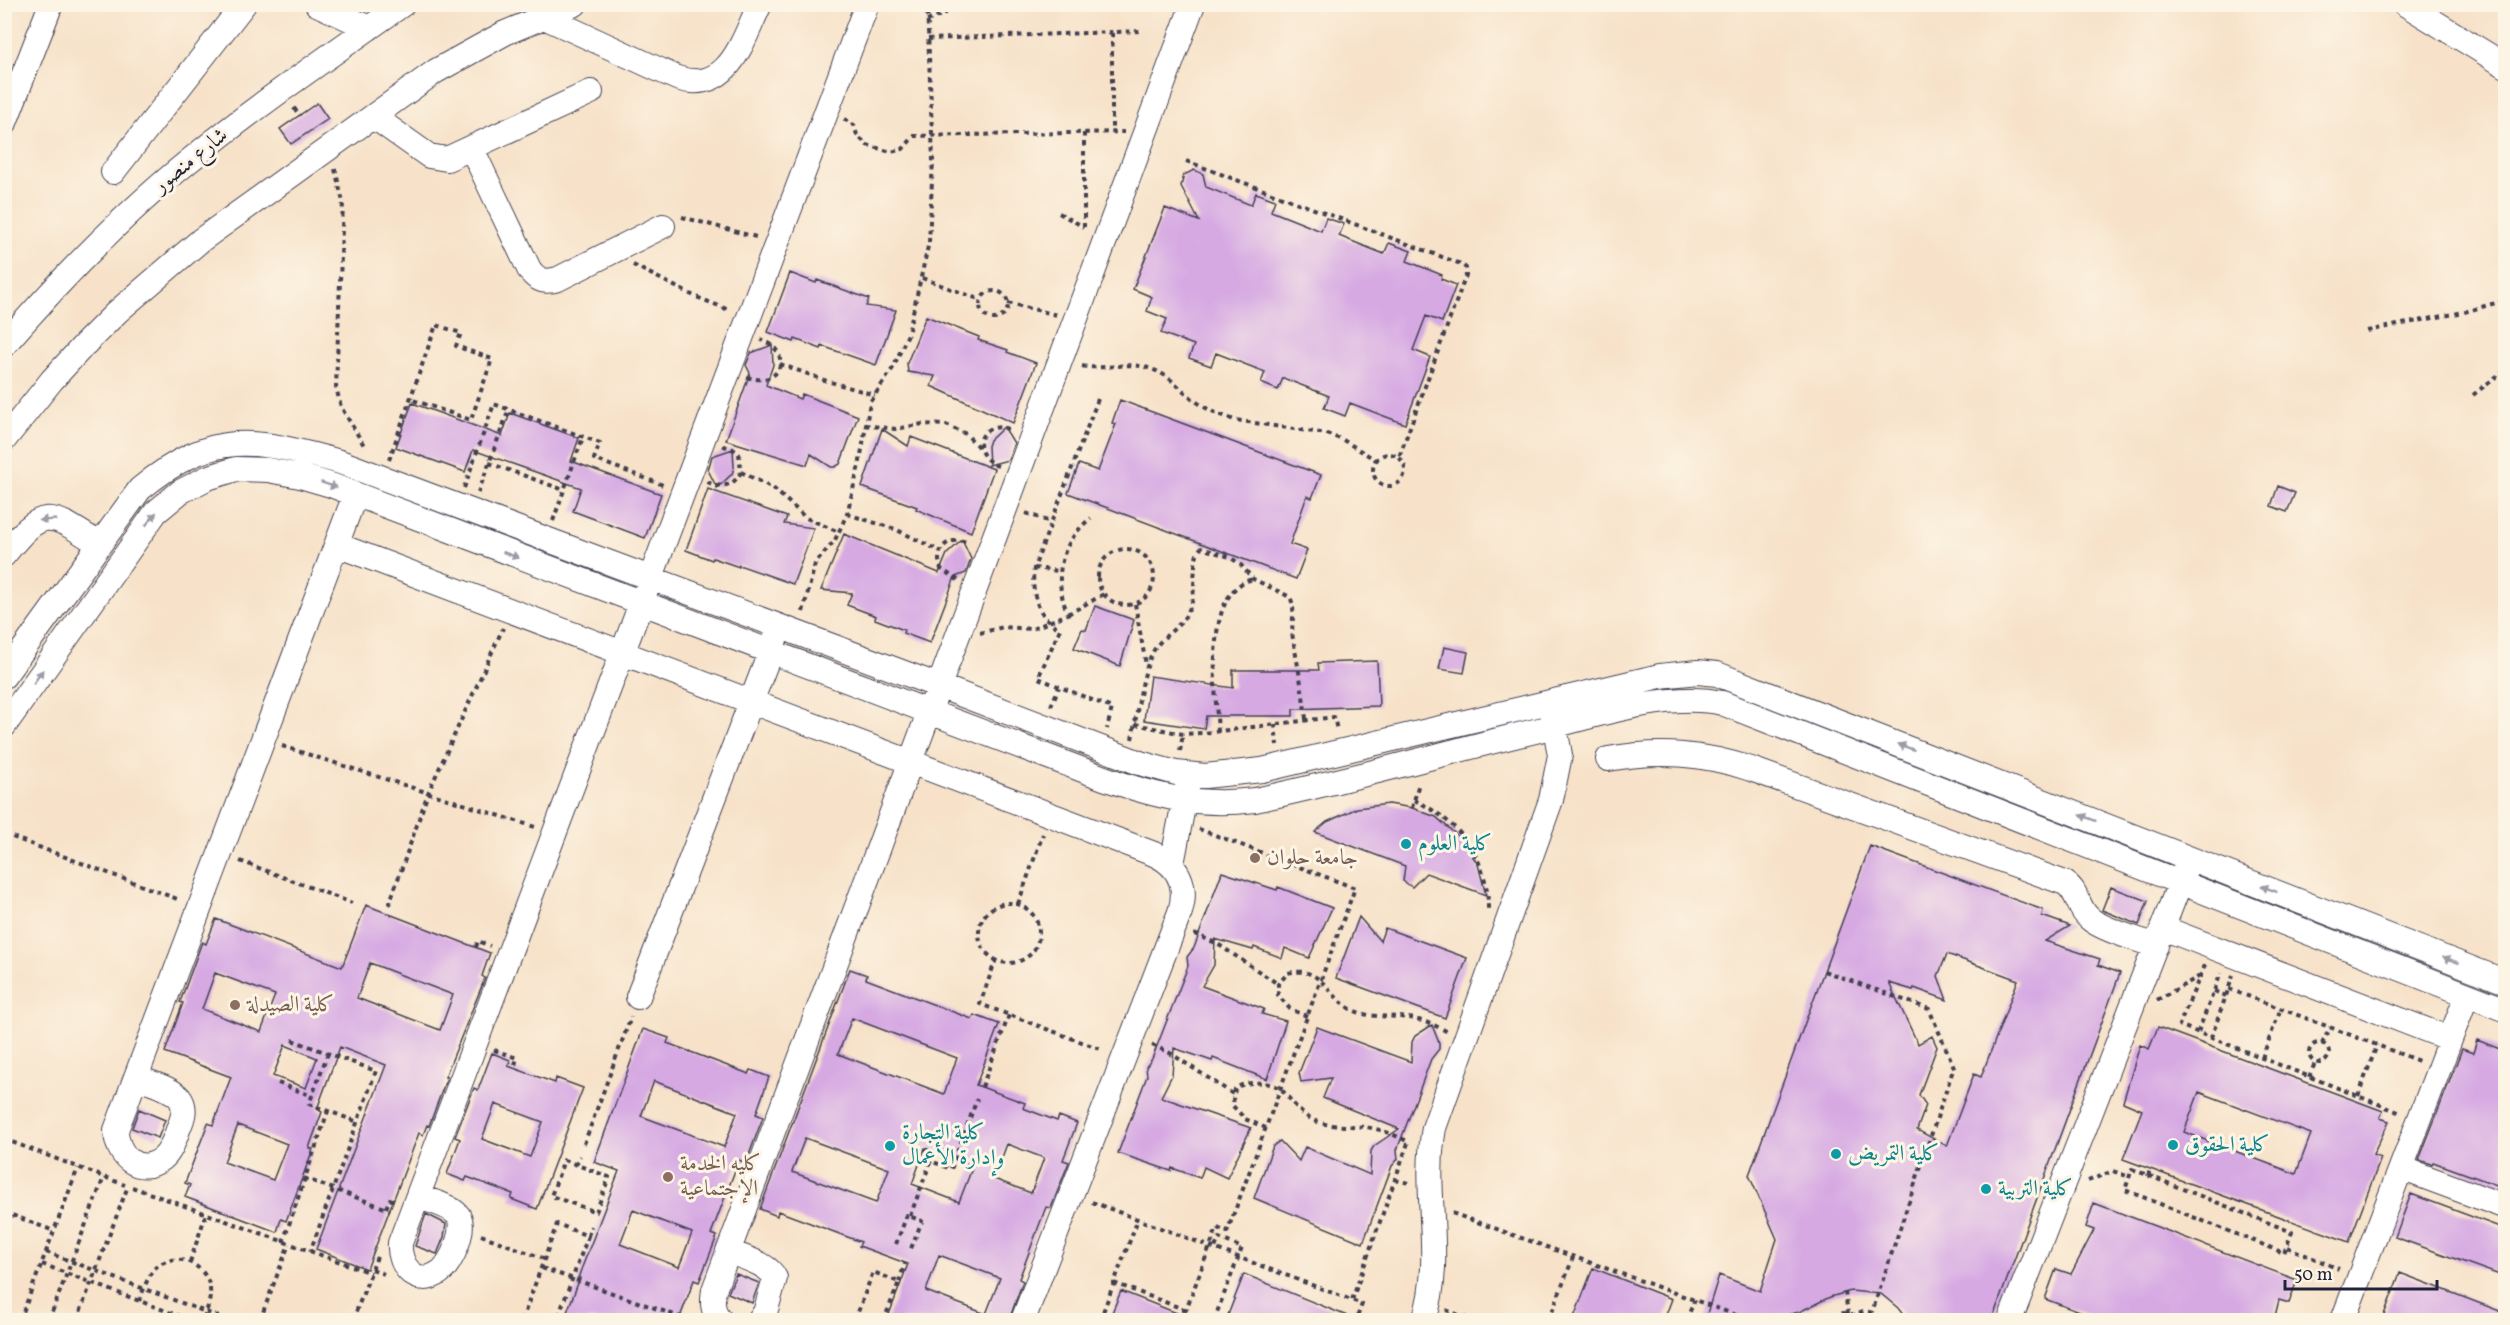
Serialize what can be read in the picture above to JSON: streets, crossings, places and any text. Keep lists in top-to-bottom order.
{
  "streets": {
    "street": ["شارع منصور"]
  },
  "places": [
    "كلية العلوم",
    "جامعة حلوان",
    "كلية الصيدلة",
    "كلية الحقوق",
    "كلية التجارة وإدارة الأعمال",
    "كلية التمريض",
    "كليه الخدمة الإجتماعية",
    "كلية التربية"
  ],
  "scale_bar": "50 m"
}
